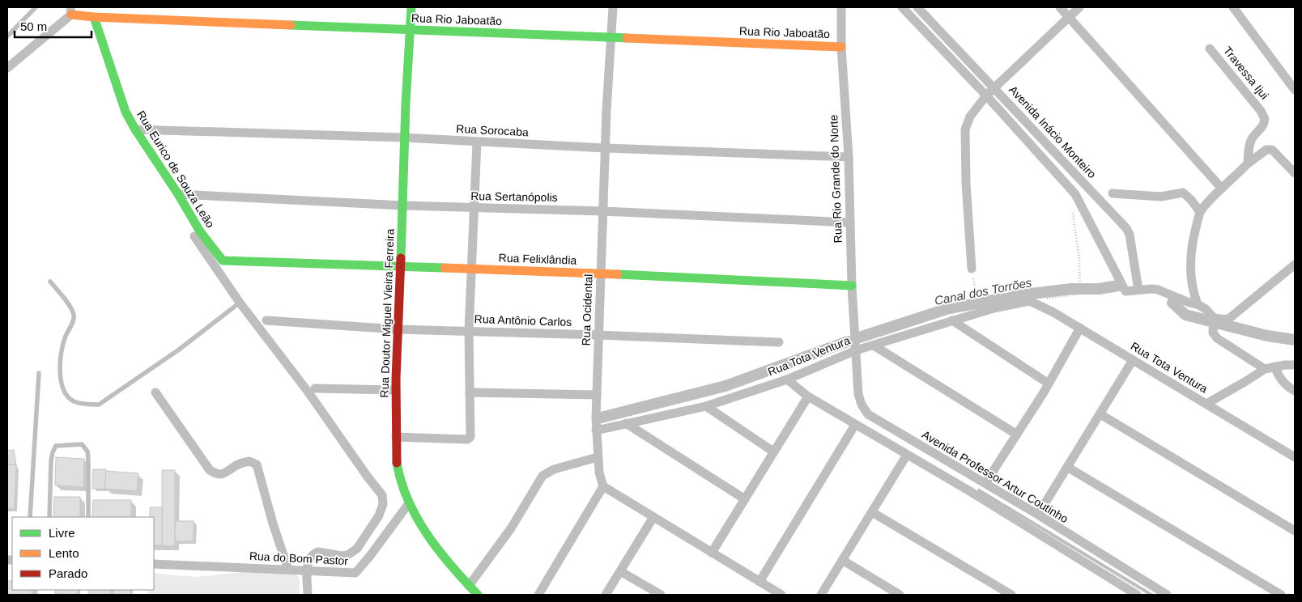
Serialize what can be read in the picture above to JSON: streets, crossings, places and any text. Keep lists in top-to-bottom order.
{
  "streets": {
    "street": [
      "Rua Rio Jaboatão",
      "Travessa Ijui",
      "Rua Sorocaba",
      "Avenida Inácio Monteiro",
      "Rua Eurico de Souza Leão",
      "Rua Rio Grande do Norte",
      "Rua Sertanópolis",
      "Rua Felixlândia",
      "Rua Ocidental",
      "Rua Doutor Miguel Vieira Ferreira",
      "Rua Antônio Carlos",
      "Rua Tota Ventura",
      "Avenida Professor Artur Coutinho",
      "Rua do Bom Pastor"
    ]
  },
  "crossings": [
    ["Rua Rio Jaboatão", "Rua Eurico de Souza Leão"],
    ["Rua Rio Jaboatão", "Rua Rio Grande do Norte"],
    ["Rua Rio Jaboatão", "Rua Ocidental"],
    ["Rua Rio Jaboatão", "Rua Doutor Miguel Vieira Ferreira"],
    ["Rua Sorocaba", "Rua Eurico de Souza Leão"],
    ["Rua Sorocaba", "Rua Rio Grande do Norte"],
    ["Rua Sorocaba", "Rua Ocidental"],
    ["Rua Sorocaba", "Rua Doutor Miguel Vieira Ferreira"],
    ["Rua Eurico de Souza Leão", "Rua Sertanópolis"],
    ["Rua Eurico de Souza Leão", "Rua Felixlândia"],
    ["Rua Rio Grande do Norte", "Rua Sertanópolis"],
    ["Rua Rio Grande do Norte", "Rua Felixlândia"],
    ["Rua Rio Grande do Norte", "Rua Tota Ventura"],
    ["Rua Rio Grande do Norte", "Avenida Professor Artur Coutinho"],
    ["Rua Sertanópolis", "Rua Ocidental"],
    ["Rua Sertanópolis", "Rua Doutor Miguel Vieira Ferreira"],
    ["Rua Felixlândia", "Rua Ocidental"],
    ["Rua Felixlândia", "Rua Doutor Miguel Vieira Ferreira"],
    ["Rua Ocidental", "Rua Antônio Carlos"],
    ["Rua Ocidental", "Rua Tota Ventura"],
    ["Rua Doutor Miguel Vieira Ferreira", "Rua Antônio Carlos"],
    ["Rua Doutor Miguel Vieira Ferreira", "Rua do Bom Pastor"],
    ["Rua Tota Ventura", "Avenida Professor Artur Coutinho"]
  ],
  "water": ["Canal dos Torrões"],
  "legend": ["Livre", "Lento", "Parado"],
  "scale_bar": "50 m"
}
